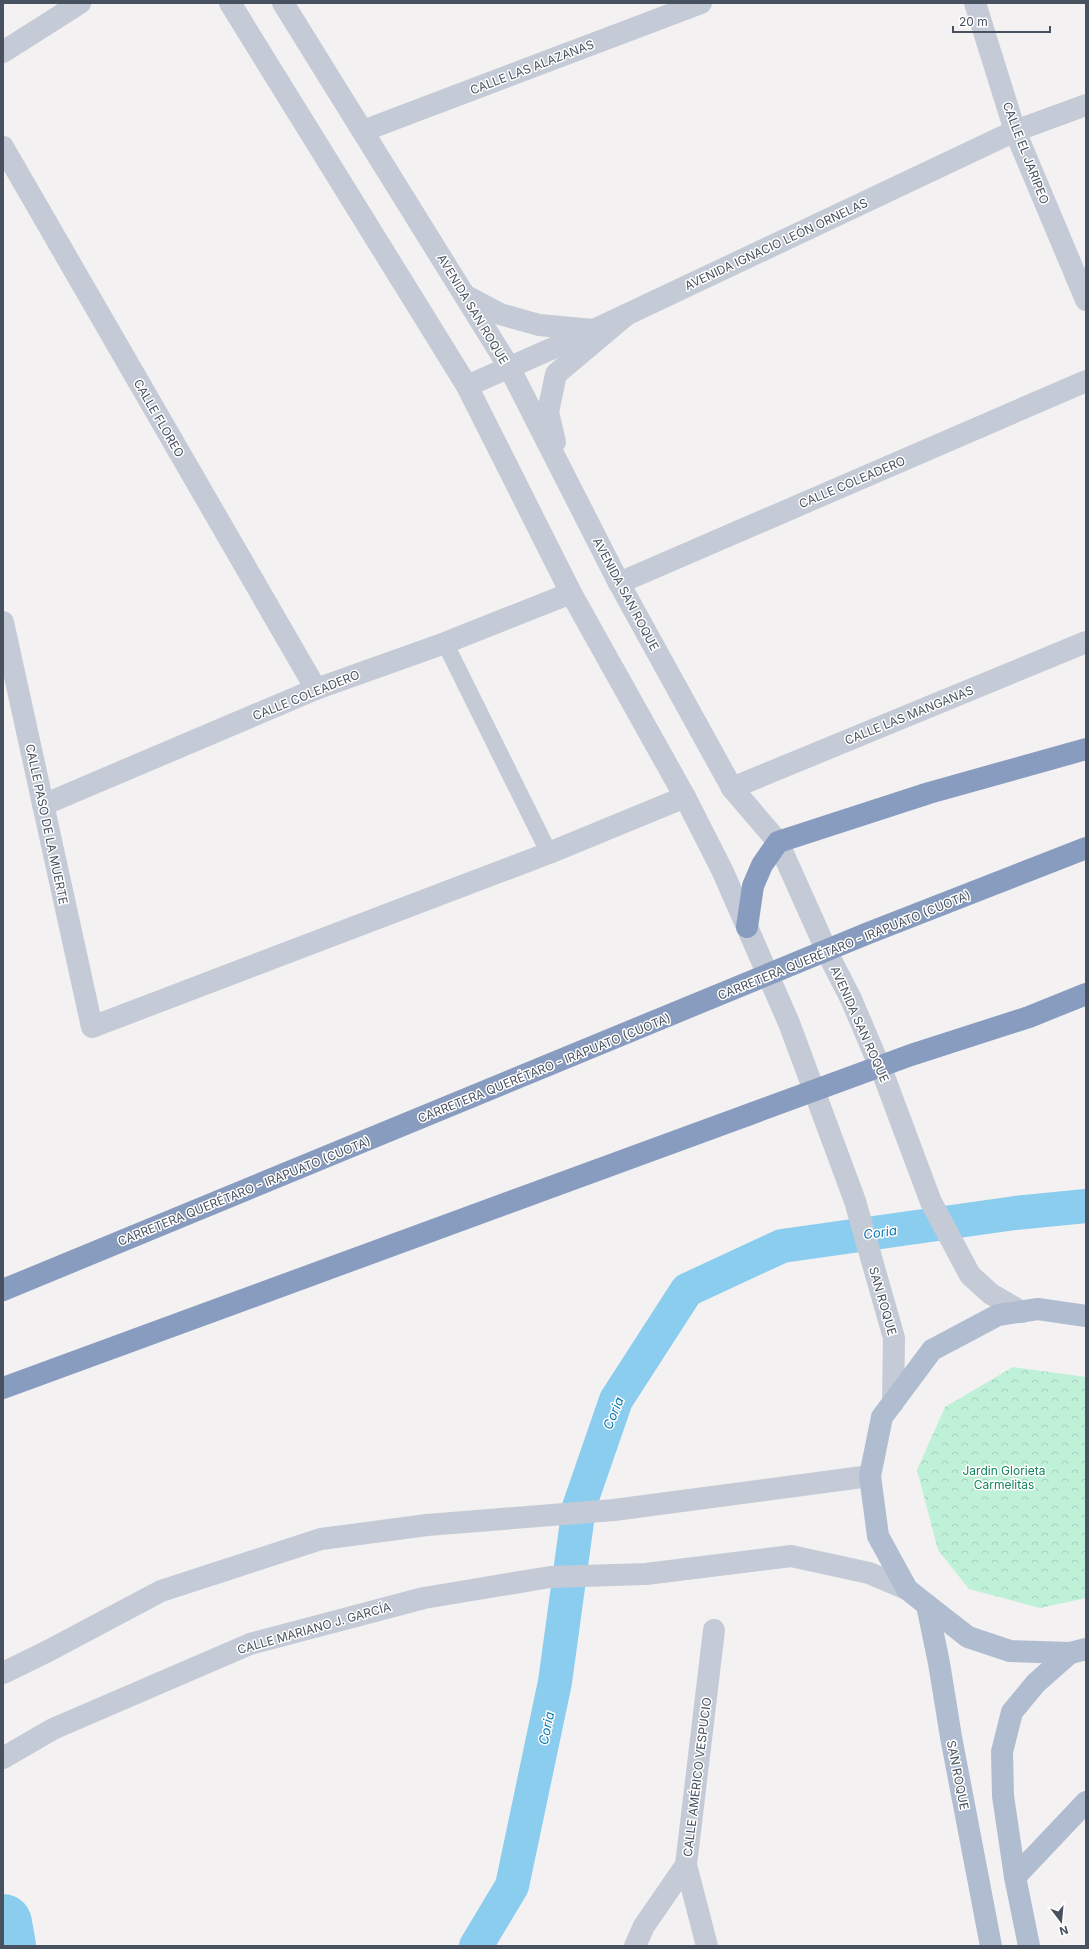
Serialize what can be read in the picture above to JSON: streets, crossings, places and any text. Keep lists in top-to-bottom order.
{
  "streets": {
    "highway": ["CARRETERA QUERÉTARO - IRAPUATO (CUOTA)"],
    "main road": ["SAN ROQUE"],
    "street": [
      "CALLE LAS ALAZANAS",
      "CALLE EL JARIPEO",
      "AVENIDA IGNACIO LEÓN ORNELAS",
      "AVENIDA SAN ROQUE",
      "CALLE FLOREO",
      "CALLE COLEADERO",
      "CALLE LAS MANGANAS",
      "CALLE PASO DE LA MUERTE",
      "CALLE MARIANO J. GARCÍA",
      "CALLE AMÉRICO VESPUCIO"
    ]
  },
  "crossings": [
    ["CALLE LAS ALAZANAS", "AVENIDA SAN ROQUE"],
    ["CALLE EL JARIPEO", "AVENIDA IGNACIO LEÓN ORNELAS"],
    ["AVENIDA IGNACIO LEÓN ORNELAS", "AVENIDA SAN ROQUE"],
    ["AVENIDA SAN ROQUE", "CALLE COLEADERO"],
    ["AVENIDA SAN ROQUE", "CALLE LAS MANGANAS"],
    ["CALLE FLOREO", "CALLE COLEADERO"],
    ["CALLE COLEADERO", "CALLE PASO DE LA MUERTE"]
  ],
  "water": ["Coria"],
  "parks": ["Jardin Glorieta Carmelitas"],
  "scale_bar": "20 m",
  "north": "bottom"
}
